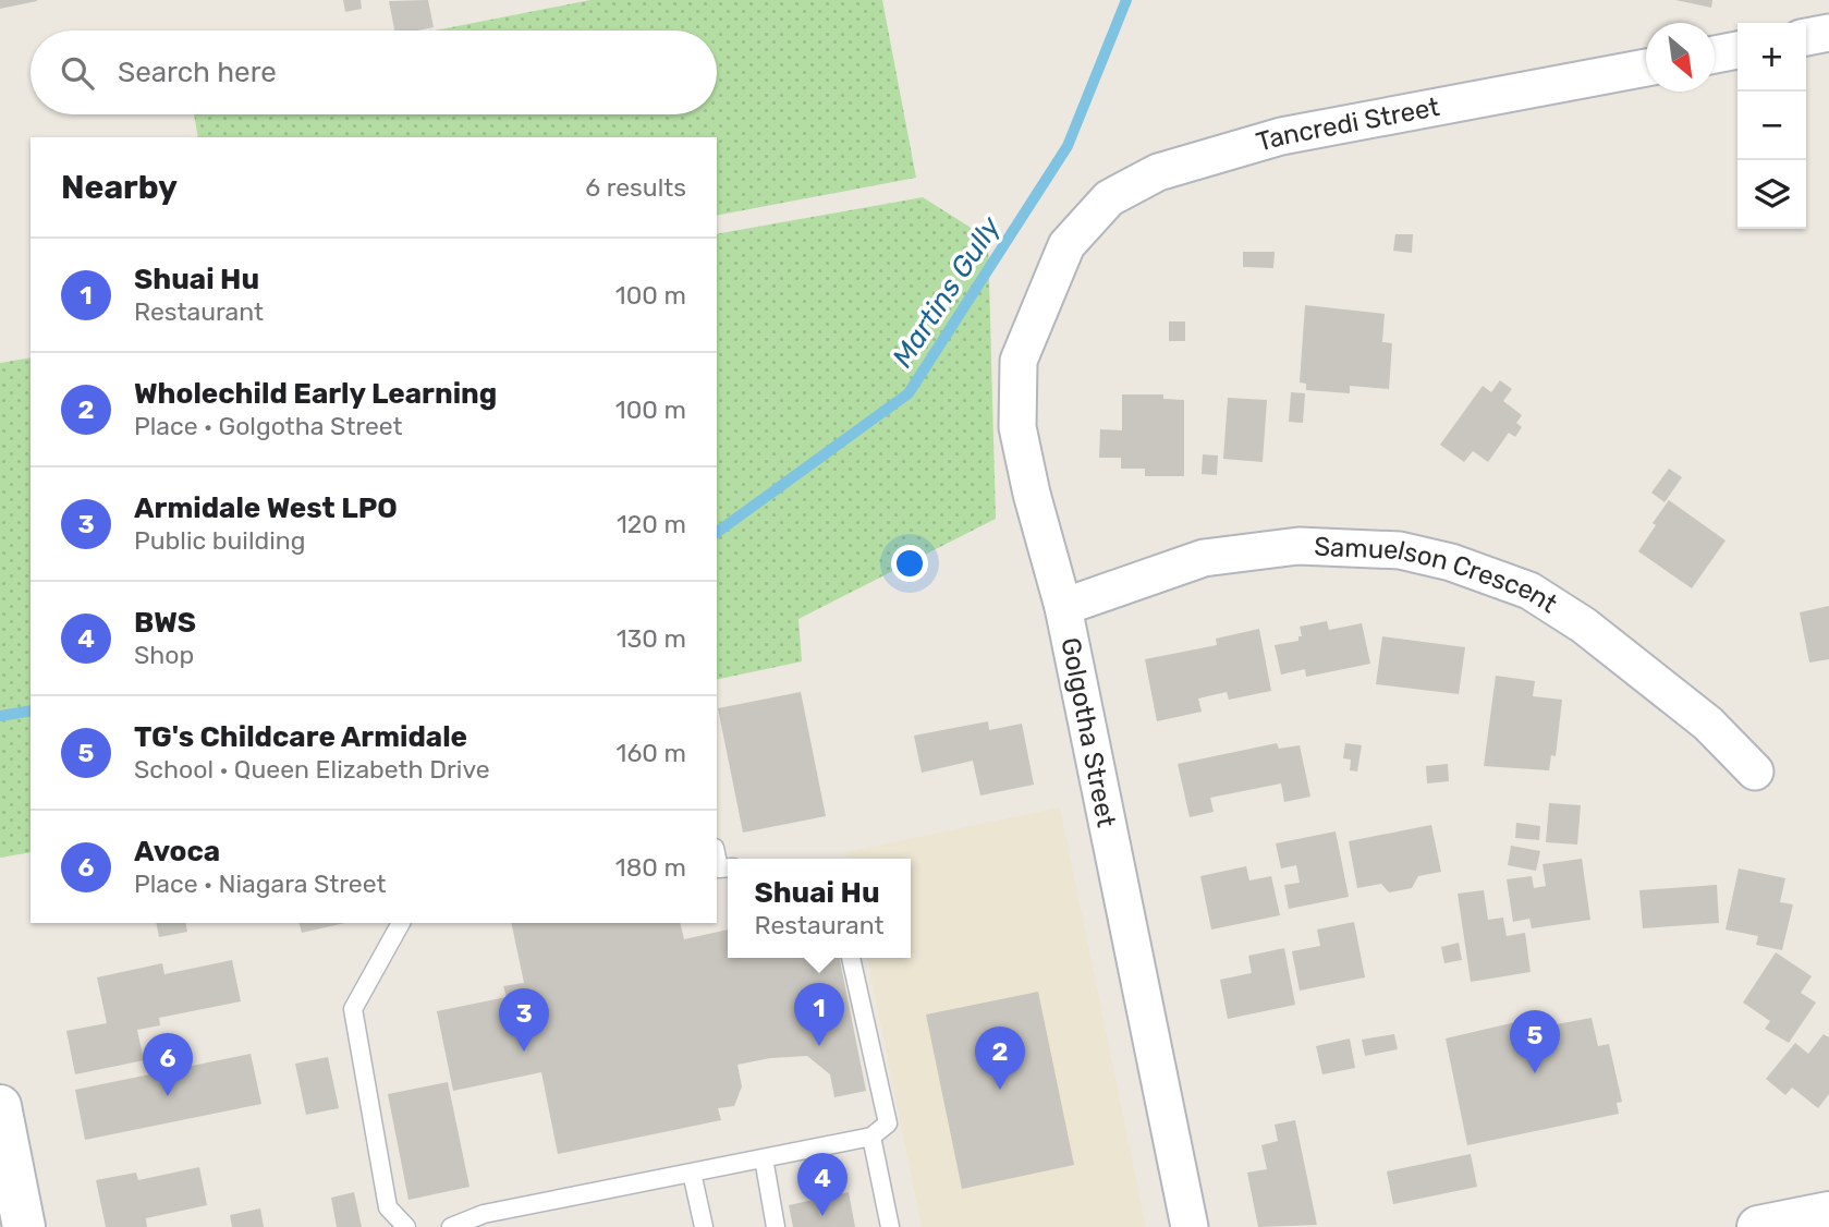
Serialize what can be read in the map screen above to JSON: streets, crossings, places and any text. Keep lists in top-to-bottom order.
{
  "streets": {
    "street": ["Tancredi Street", "Samuelson Crescent", "Golgotha Street"]
  },
  "crossings": [
    ["Tancredi Street", "Golgotha Street"],
    ["Samuelson Crescent", "Golgotha Street"]
  ],
  "water": ["Martins Gully"],
  "north": "bottom right",
  "page": {
    "map_buttons": ["+", "−"],
    "search": "Search here",
    "heading": ["Nearby", "6 results"],
    "list": [
      {
        "mark": "1",
        "name": "Shuai Hu",
        "note": "Restaurant",
        "value": "100 m"
      },
      {
        "mark": "2",
        "name": "Wholechild Early Learning",
        "note": "Place · Golgotha Street",
        "value": "100 m"
      },
      {
        "mark": "3",
        "name": "Armidale West LPO",
        "note": "Public building",
        "value": "120 m"
      },
      {
        "mark": "4",
        "name": "BWS",
        "note": "Shop",
        "value": "130 m"
      },
      {
        "mark": "5",
        "name": "TG's Childcare Armidale",
        "note": "School · Queen Elizabeth Drive",
        "value": "160 m"
      },
      {
        "mark": "6",
        "name": "Avoca",
        "note": "Place · Niagara Street",
        "value": "180 m"
      }
    ],
    "popup": ["Shuai Hu", "Restaurant"],
    "pins": [
      "1",
      "3",
      "5",
      "2",
      "6",
      "4"
    ]
  }
}
